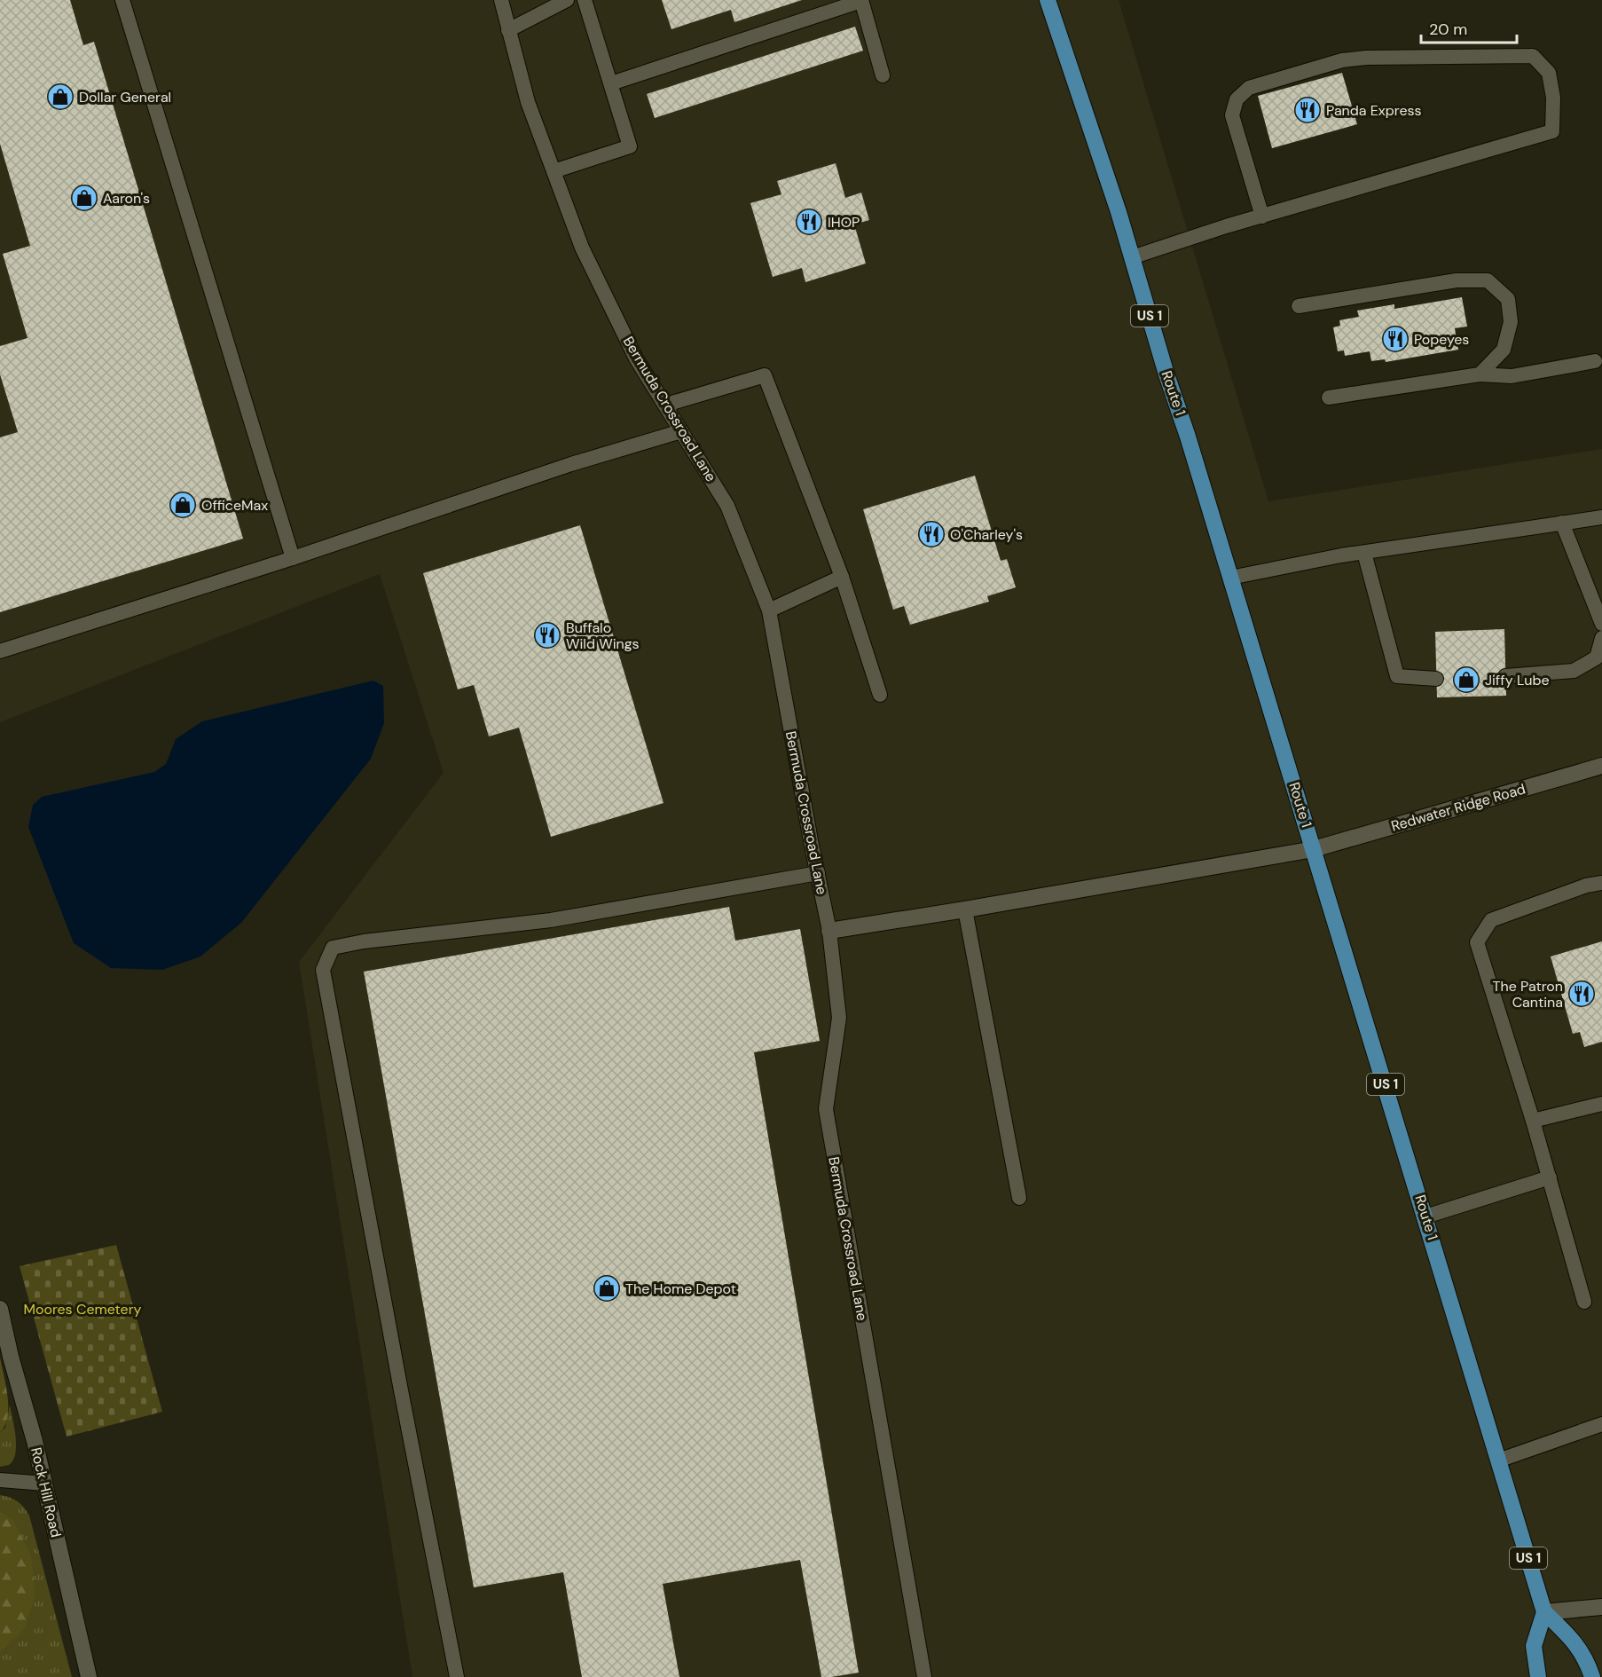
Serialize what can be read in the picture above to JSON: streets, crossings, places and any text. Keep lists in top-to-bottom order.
{
  "streets": {
    "main road": ["US 1", "Route 1"],
    "street": ["Redwater Ridge Road", "Rock Hill Road"],
    "lane": ["Bermuda Crossroad Lane"]
  },
  "crossings": [
    ["Route 1", "Redwater Ridge Road"],
    ["Bermuda Crossroad Lane", "Redwater Ridge Road"]
  ],
  "parks": ["Moores Cemetery"],
  "places": {
    "shop": [
      "Dollar General",
      "Aaron's",
      "OfficeMax",
      "Jiffy Lube",
      "The Home Depot"
    ],
    "restaurant": [
      "Panda Express",
      "IHOP",
      "Popeyes",
      "O'Charley's",
      "Buffalo Wild Wings",
      "The Patron Cantina"
    ]
  },
  "scale_bar": "20 m"
}
